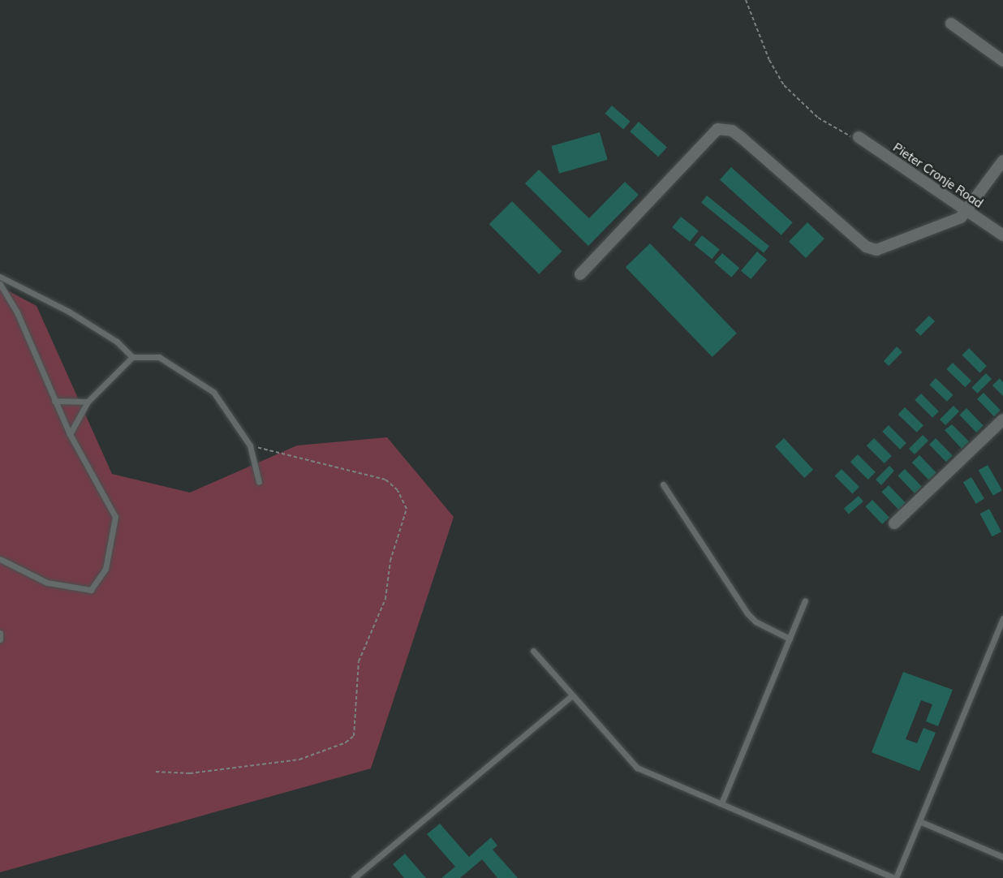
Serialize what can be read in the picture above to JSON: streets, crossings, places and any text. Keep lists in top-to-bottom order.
{
  "streets": {
    "street": ["Pieter Cronje Road"]
  }
}
